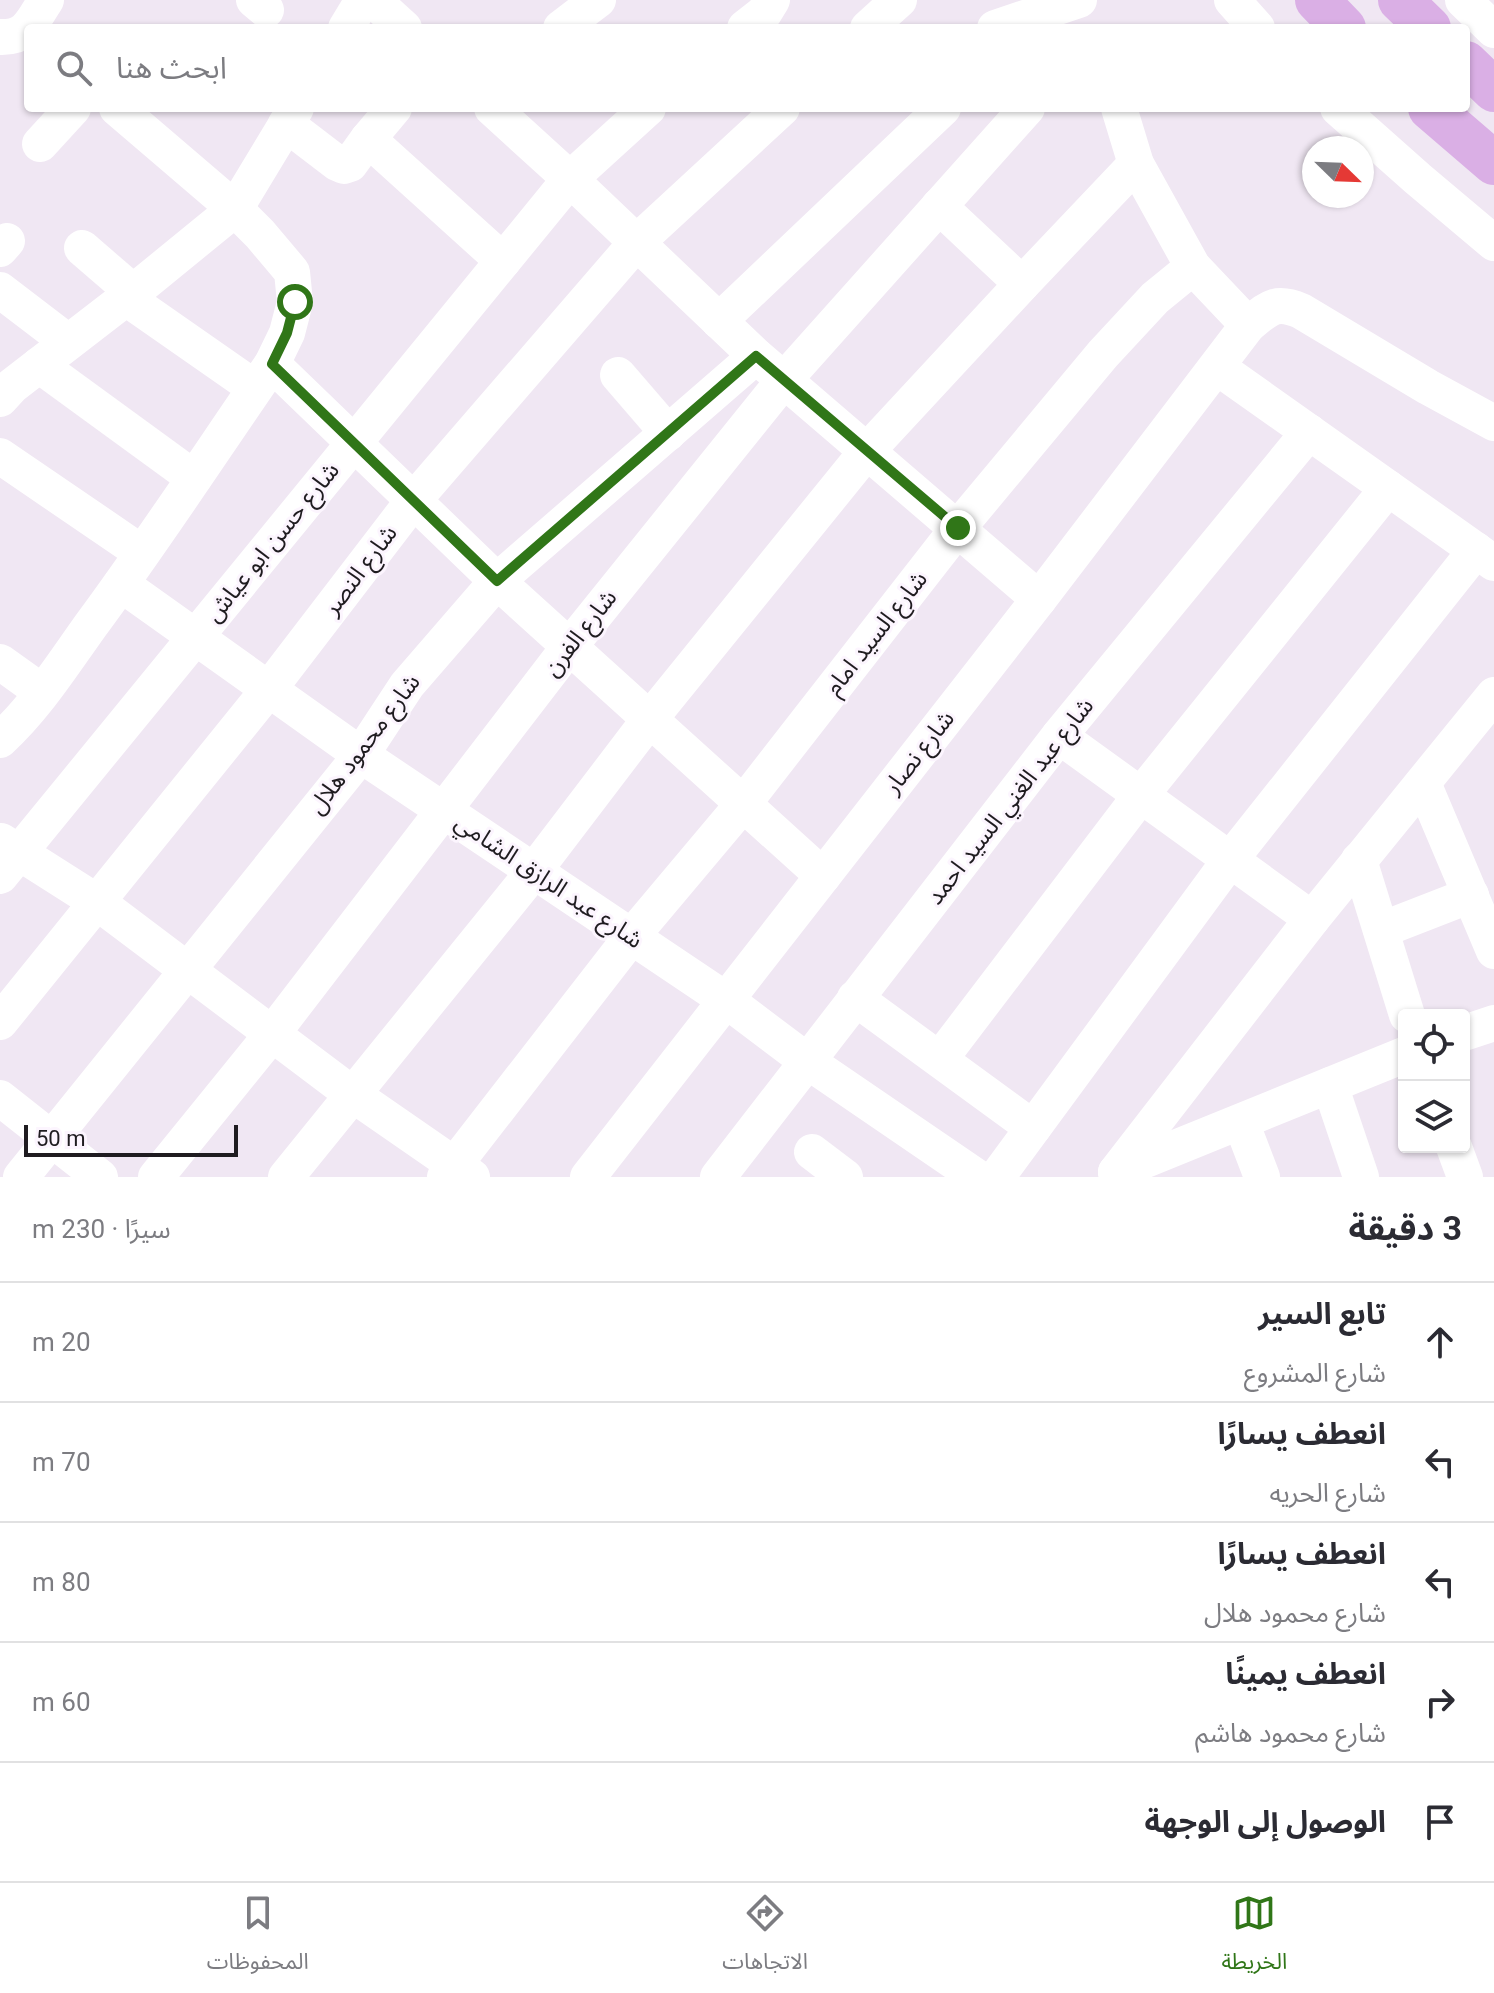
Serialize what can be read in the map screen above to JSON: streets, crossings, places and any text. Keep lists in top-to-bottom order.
{
  "streets": {
    "street": [
      "شارع حسن ابو عياش",
      "شارع النصر",
      "شارع الفرن",
      "شارع السيد امام",
      "شارع محمود هلال",
      "شارع نصار",
      "شارع عبد الغني السيد احمد",
      "شارع عبد الرازق الشامي"
    ]
  },
  "crossings": [
    ["شارع حسن ابو عياش", "شارع عبد الرازق الشامي"],
    ["شارع النصر", "شارع عبد الرازق الشامي"],
    ["شارع الفرن", "شارع عبد الرازق الشامي"],
    ["شارع السيد امام", "شارع عبد الرازق الشامي"],
    ["شارع محمود هلال", "شارع عبد الرازق الشامي"],
    ["شارع نصار", "شارع عبد الرازق الشامي"],
    ["شارع عبد الغني السيد احمد", "شارع عبد الرازق الشامي"]
  ],
  "scale_bar": "50 m",
  "north": "bottom right",
  "page": {
    "search": "ابحث هنا",
    "scale": "50 m",
    "heading": ["3 دقيقة", "سيرًا · 230 m"],
    "list": [
      ["تابع السير", "شارع المشروع", "20 m"],
      ["انعطف يسارًا", "شارع الحريه", "70 m"],
      ["انعطف يسارًا", "شارع محمود هلال", "80 m"],
      ["انعطف يمينًا", "شارع محمود هاشم", "60 m"],
      "الوصول إلى الوجهة"
    ],
    "nav": ["الخريطة", "الاتجاهات", "المحفوظات"]
  }
}
